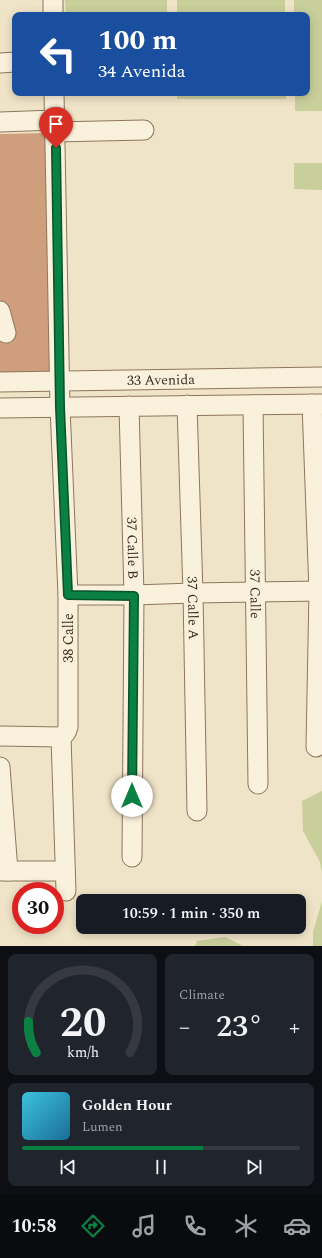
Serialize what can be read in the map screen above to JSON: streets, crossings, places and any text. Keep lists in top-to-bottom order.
{
  "streets": {
    "street": [
      "33 Avenida",
      "37 Calle B",
      "37 Calle",
      "37 Calle A",
      "38 Calle"
    ]
  },
  "crossings": [
    ["33 Avenida", "37 Calle B"],
    ["33 Avenida", "37 Calle"],
    ["33 Avenida", "37 Calle A"],
    ["33 Avenida", "38 Calle"]
  ],
  "page": {
    "turn": ["100 m", "34 Avenida"],
    "limit": "30",
    "trip": "10:59 · 1 min · 350 m",
    "tile": "Climate",
    "heat": ["−", "23°", "+"],
    "song": ["Golden Hour", "Lumen"],
    "tabs": "10:58",
    "gauge": ["20", "km/h"]
  }
}
